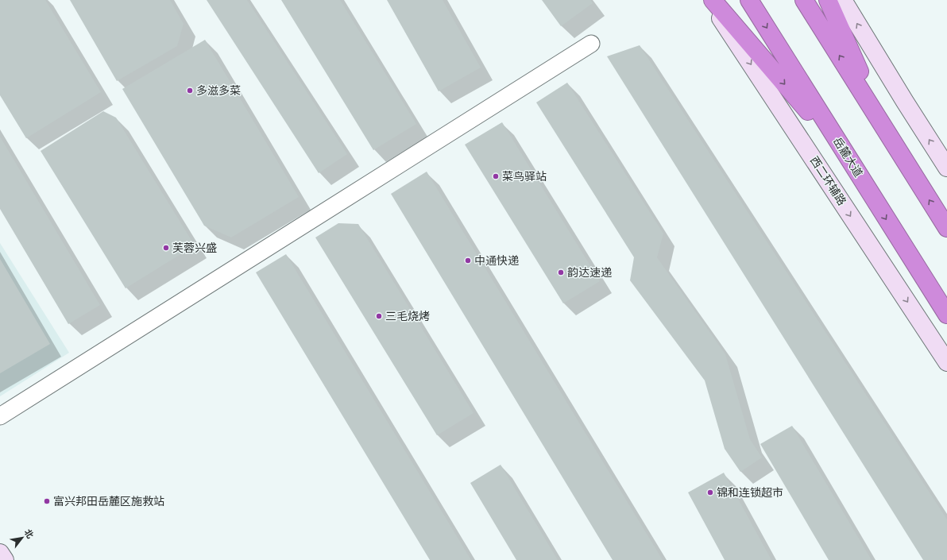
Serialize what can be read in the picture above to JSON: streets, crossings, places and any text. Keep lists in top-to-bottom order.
{
  "streets": {
    "highway": ["岳麓大道"],
    "street": ["西二环辅路"]
  },
  "places": [
    "多滋多菜",
    "菜鸟驿站",
    "芙蓉兴盛",
    "中通快递",
    "韵达速递",
    "三毛烧烤",
    "锦和连锁超市",
    "富兴邦田岳麓区施救站"
  ],
  "north": "top right"
}
